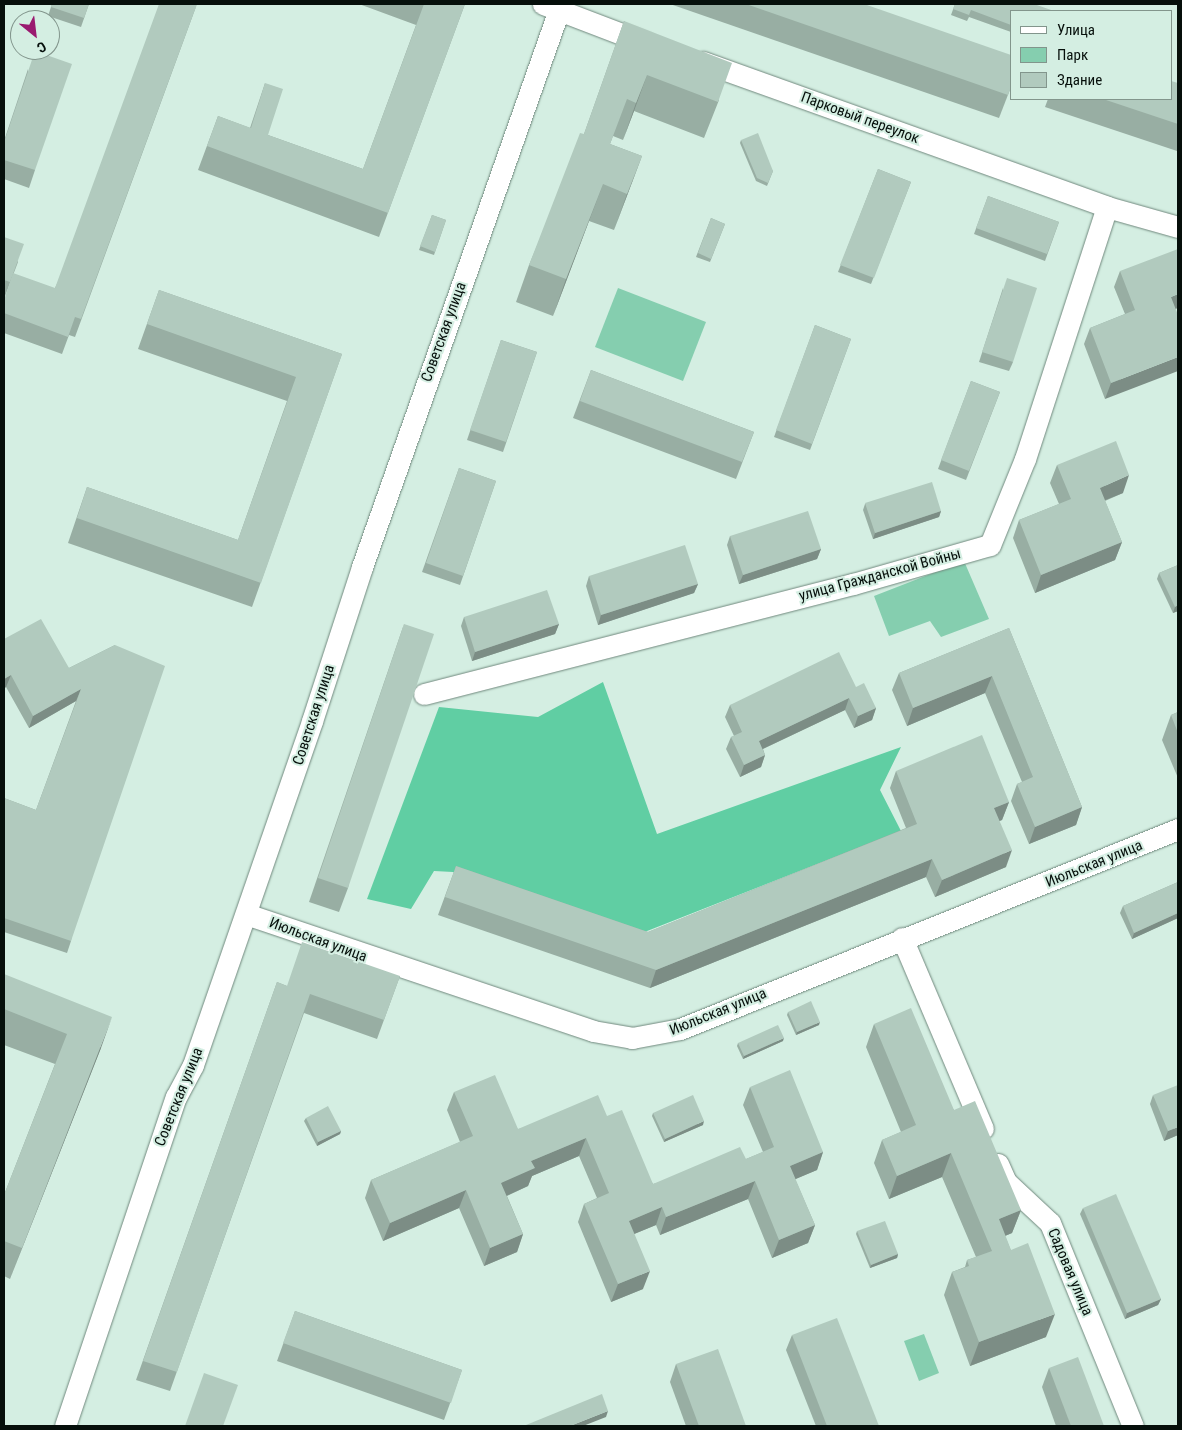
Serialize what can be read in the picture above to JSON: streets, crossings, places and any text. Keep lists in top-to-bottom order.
{
  "streets": {
    "street": [
      "Парковый переулок",
      "Советская улица",
      "улица Гражданской Войны",
      "Июльская улица",
      "Садовая улица"
    ]
  },
  "crossings": [
    ["Парковый переулок", "Советская улица"],
    ["Парковый переулок", "улица Гражданской Войны"],
    ["Советская улица", "Июльская улица"],
    ["Июльская улица", "Садовая улица"]
  ],
  "legend": ["Улица", "Парк", "Здание"],
  "north": "bottom right"
}
